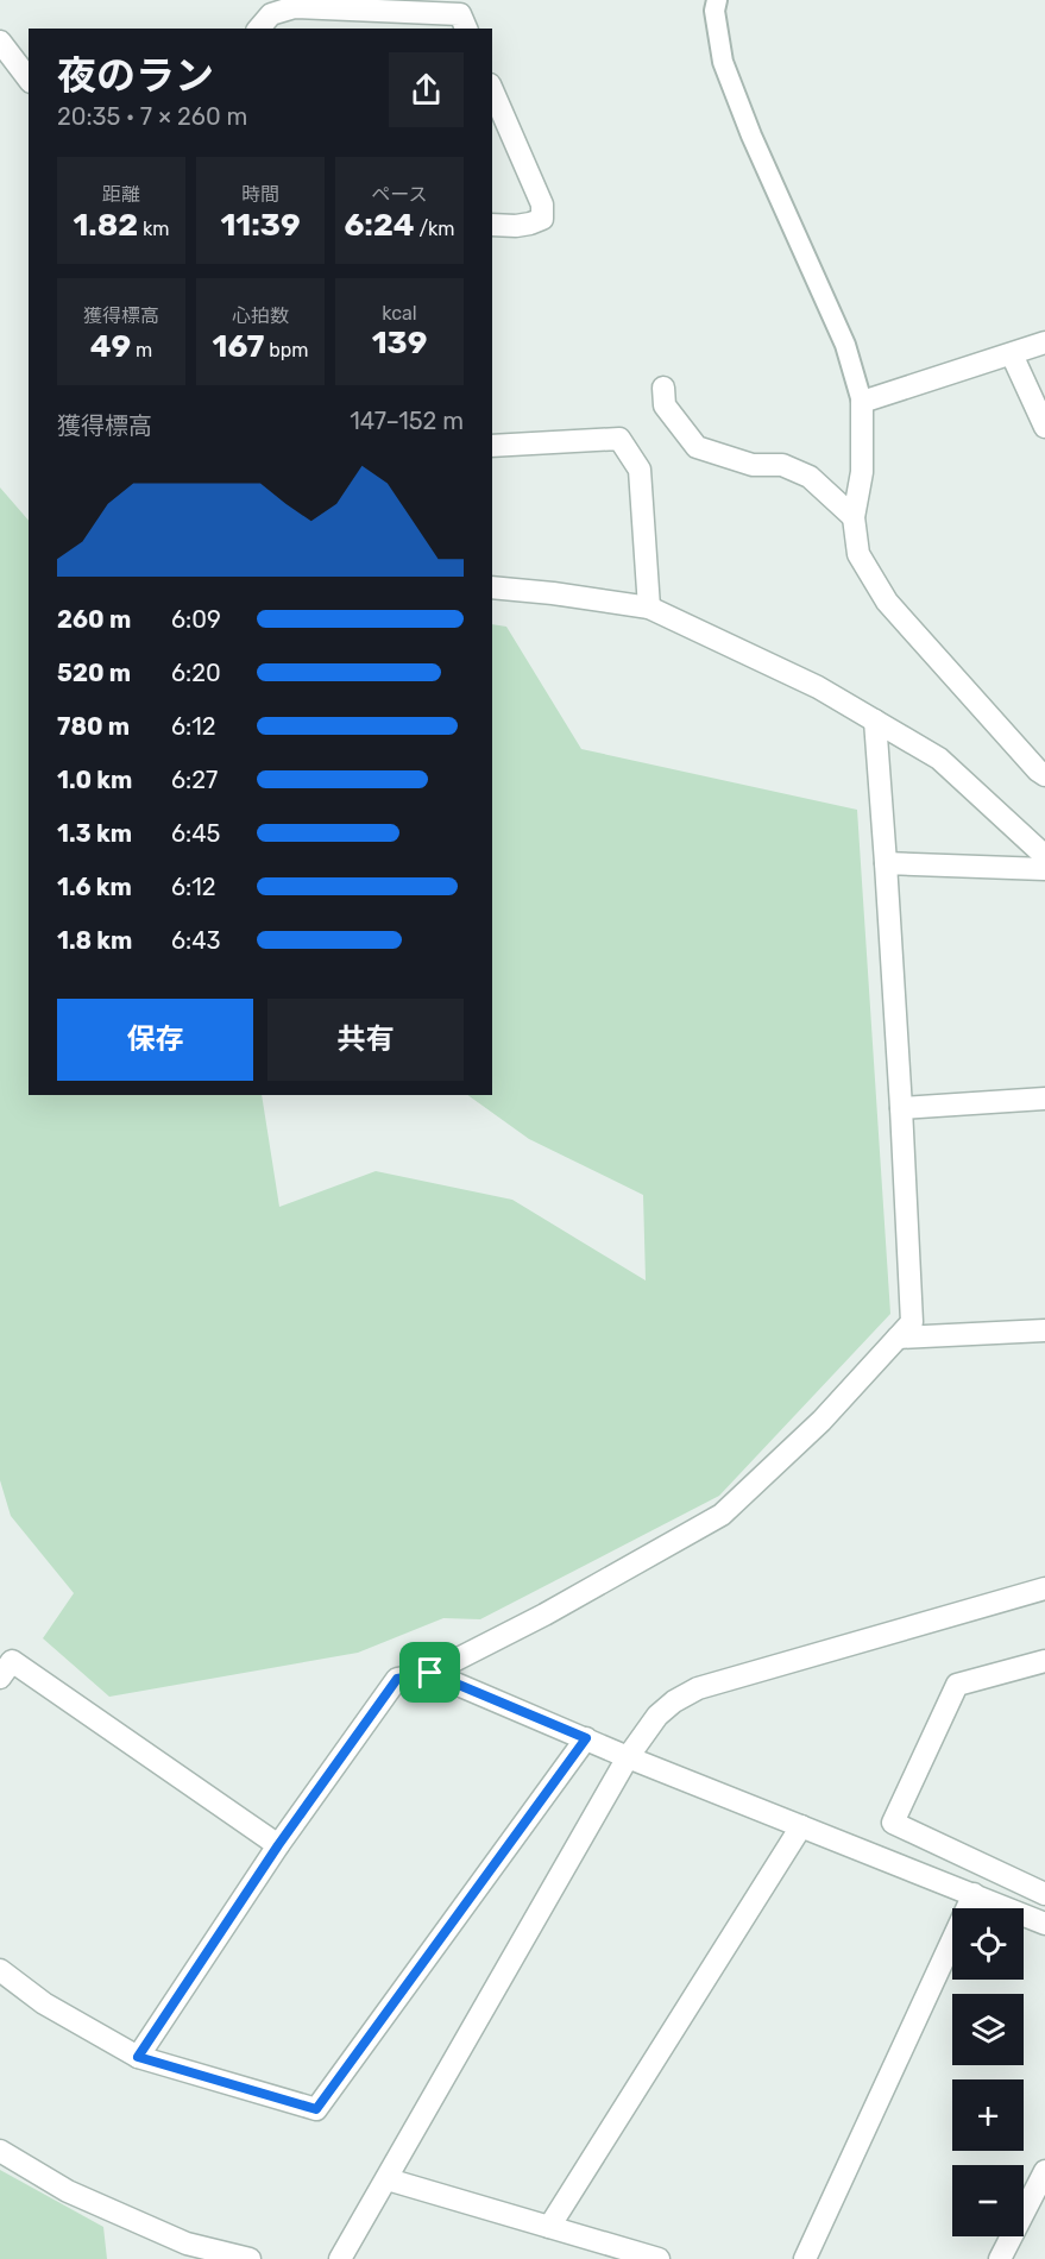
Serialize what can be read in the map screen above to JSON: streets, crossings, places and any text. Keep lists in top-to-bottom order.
{
  "page": {
    "heading": ["夜のラン", "20:35 · 7 × 260 m"],
    "stats": [
      ["距離", "1.82 km"],
      ["時間", "11:39"],
      ["ペース", "6:24 /km"],
      ["獲得標高", "49 m"],
      ["心拍数", "167 bpm"],
      ["kcal", "139"]
    ],
    "chart": ["獲得標高", "147–152 m"],
    "list": [
      {
        "name": "260 m",
        "note": "6:09"
      },
      {
        "name": "520 m",
        "note": "6:20"
      },
      {
        "name": "780 m",
        "note": "6:12"
      },
      {
        "name": "1.0 km",
        "note": "6:27"
      },
      {
        "name": "1.3 km",
        "note": "6:45"
      },
      {
        "name": "1.6 km",
        "note": "6:12"
      },
      {
        "name": "1.8 km",
        "note": "6:43"
      }
    ],
    "buttons": ["保存", "共有"],
    "map_buttons": ["+", "−"]
  }
}
